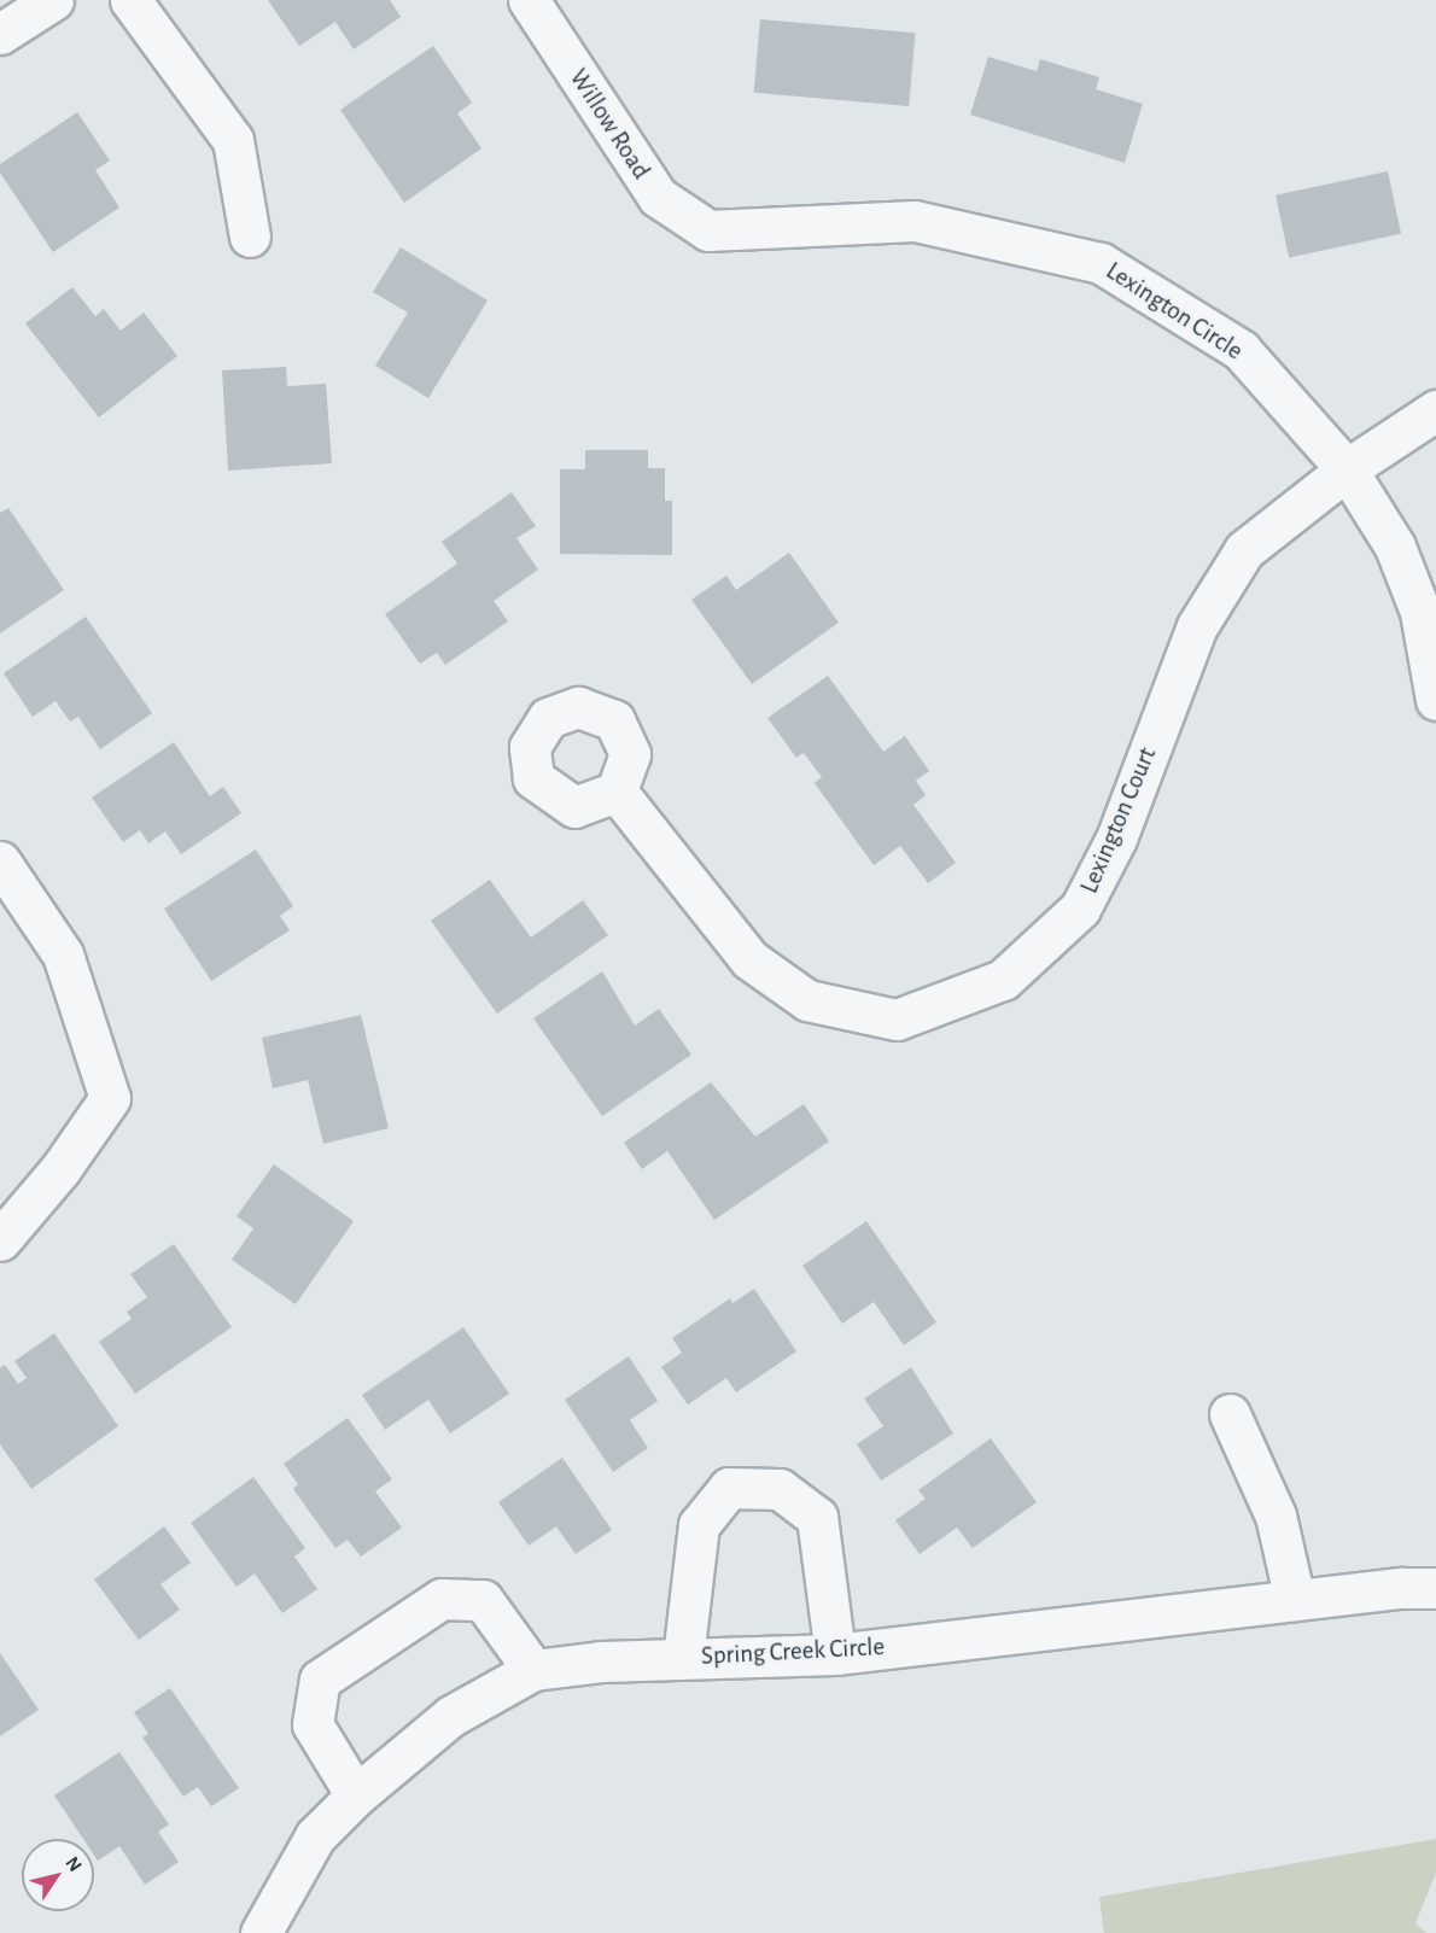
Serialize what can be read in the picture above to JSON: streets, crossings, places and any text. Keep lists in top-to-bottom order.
{
  "streets": {
    "street": [
      "Willow Road",
      "Lexington Circle",
      "Lexington Court",
      "Spring Creek Circle"
    ]
  },
  "crossings": [
    ["Willow Road", "Lexington Circle"],
    ["Lexington Circle", "Lexington Court"]
  ],
  "north": "top right"
}
